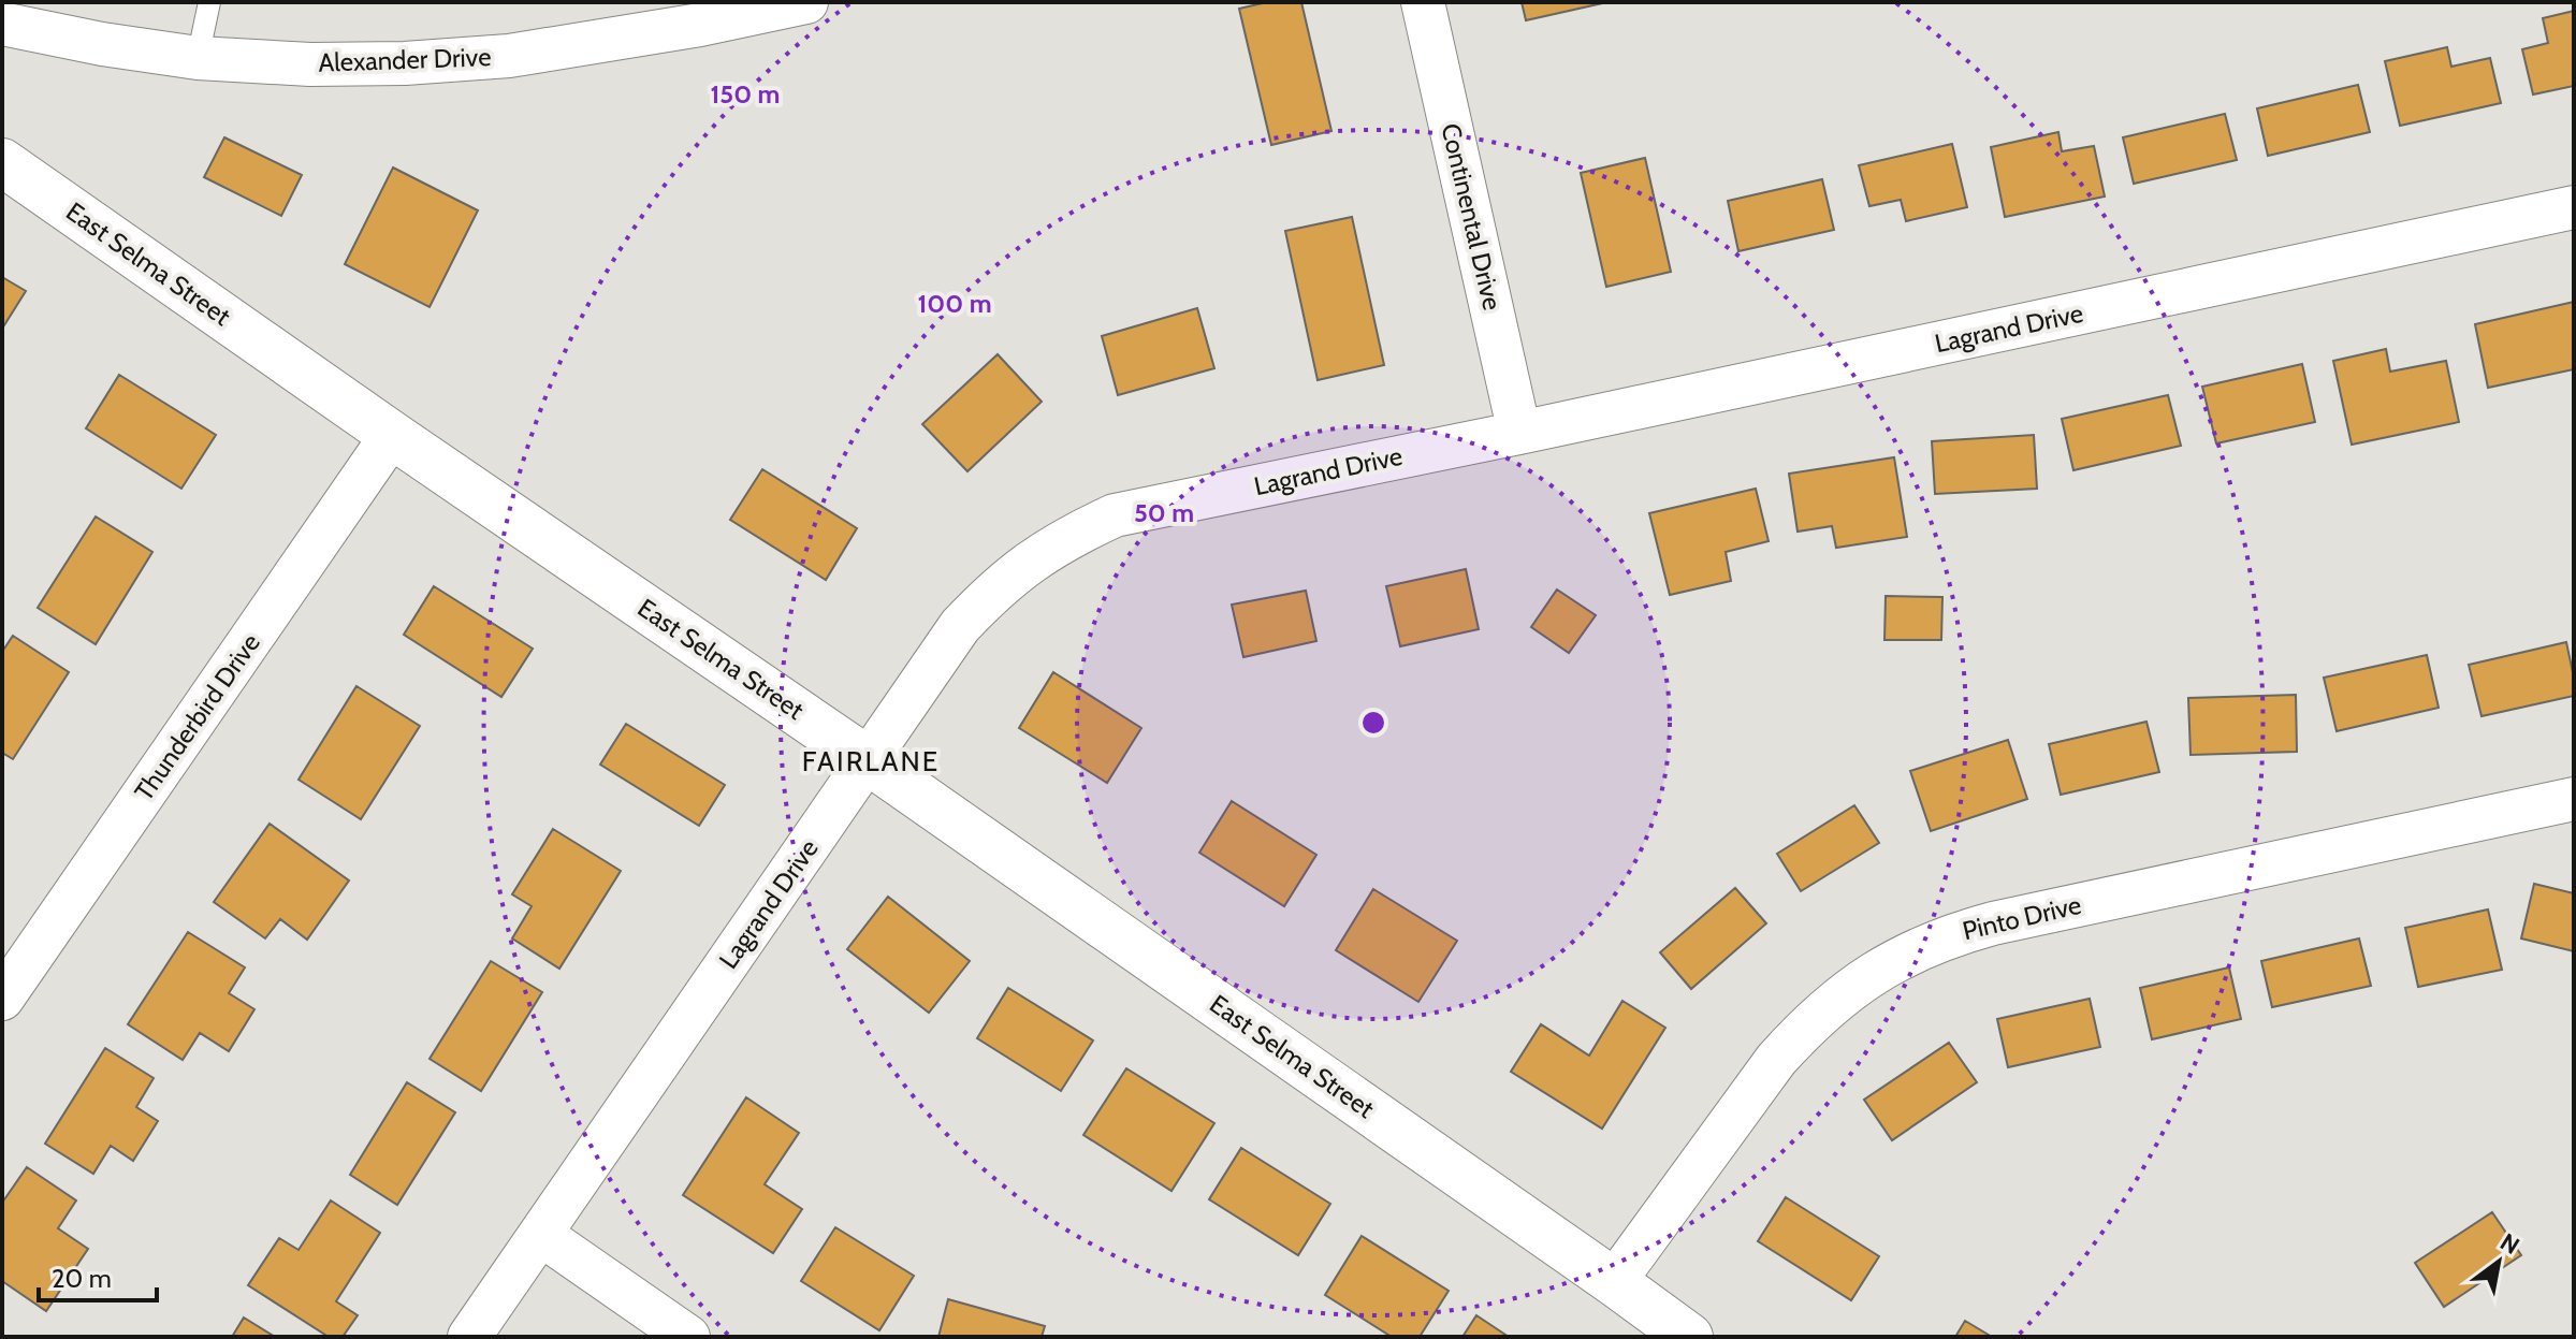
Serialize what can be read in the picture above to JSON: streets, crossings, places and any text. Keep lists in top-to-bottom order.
{
  "streets": {
    "street": [
      "Alexander Drive",
      "Continental Drive",
      "East Selma Street",
      "Lagrand Drive",
      "Thunderbird Drive",
      "Pinto Drive"
    ]
  },
  "crossings": [
    ["Continental Drive", "Lagrand Drive"],
    ["East Selma Street", "Lagrand Drive"],
    ["East Selma Street", "Thunderbird Drive"],
    ["East Selma Street", "Pinto Drive"]
  ],
  "districts": ["FAIRLANE"],
  "scale_bar": "20 m",
  "north": "top right",
  "rings": ["150 m", "100 m", "50 m"]
}
